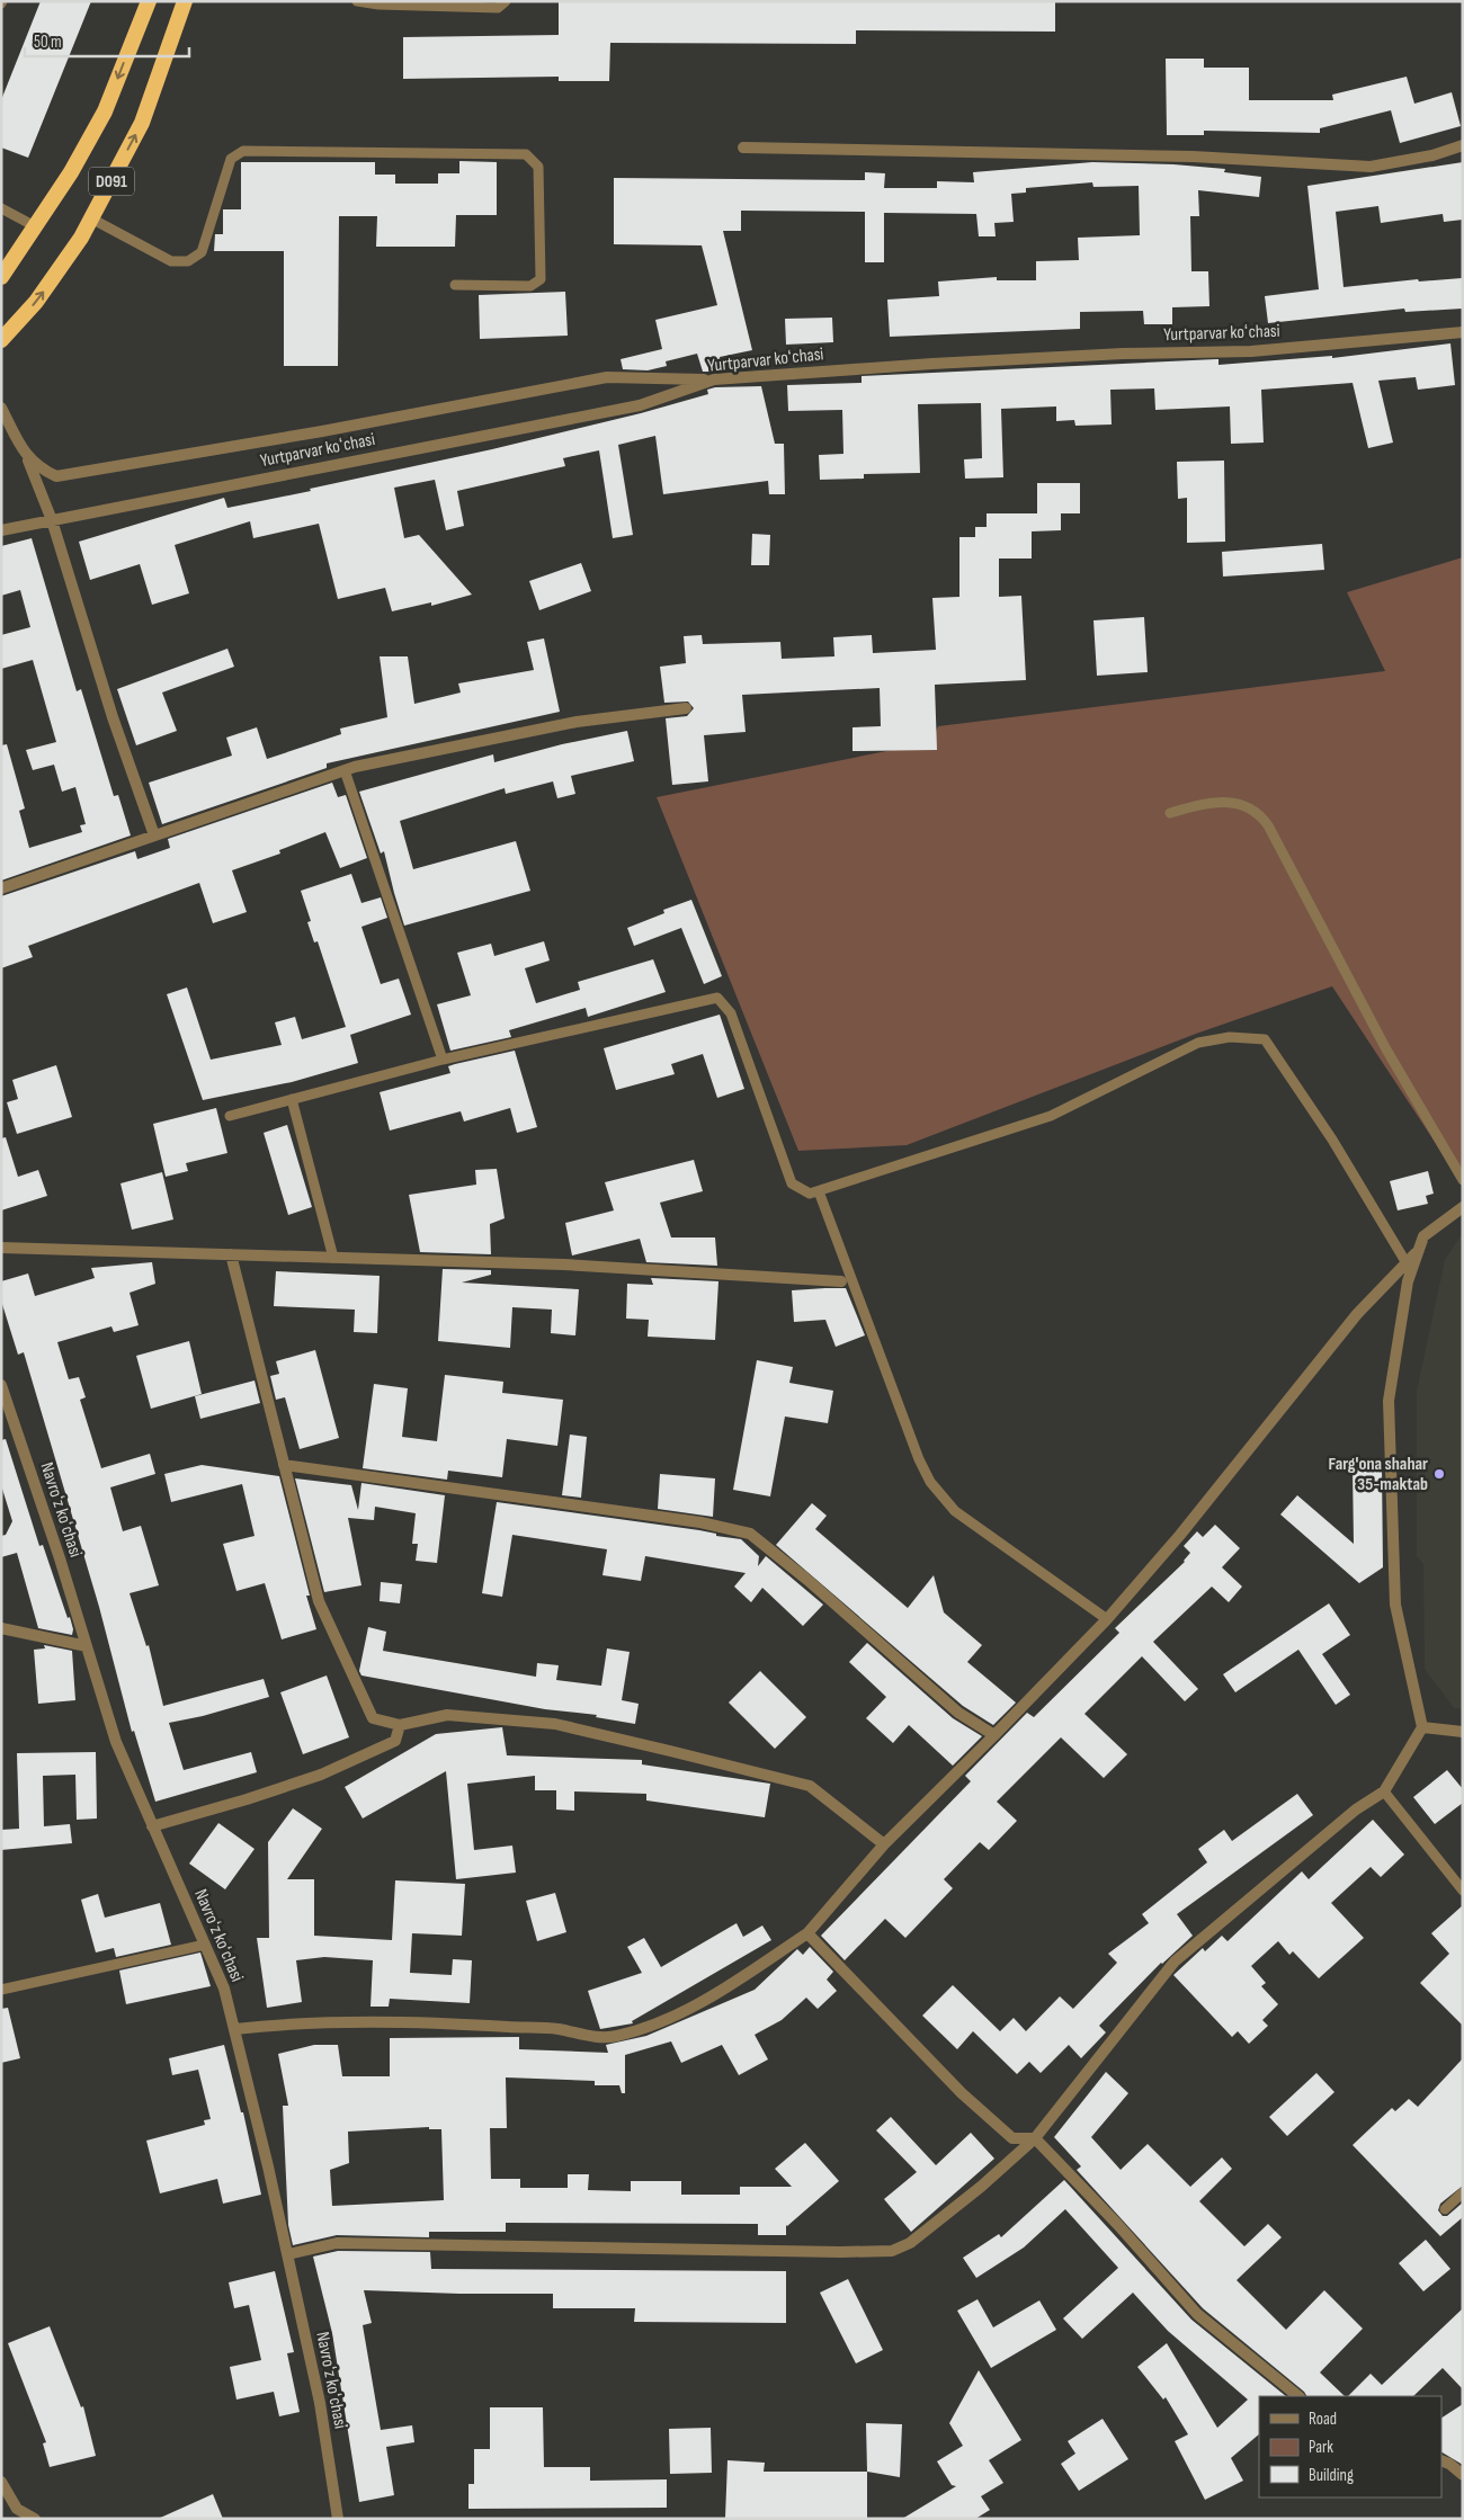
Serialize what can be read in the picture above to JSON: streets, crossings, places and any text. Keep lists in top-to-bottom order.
{
  "streets": {
    "highway": ["D091"],
    "street": ["Yurtparvar koʻchasi", "Navroʻz koʻchasi"]
  },
  "places": ["Farg'ona shahar 35-maktab"],
  "legend": ["Road", "Park", "Building"],
  "scale_bar": "50 m"
}
